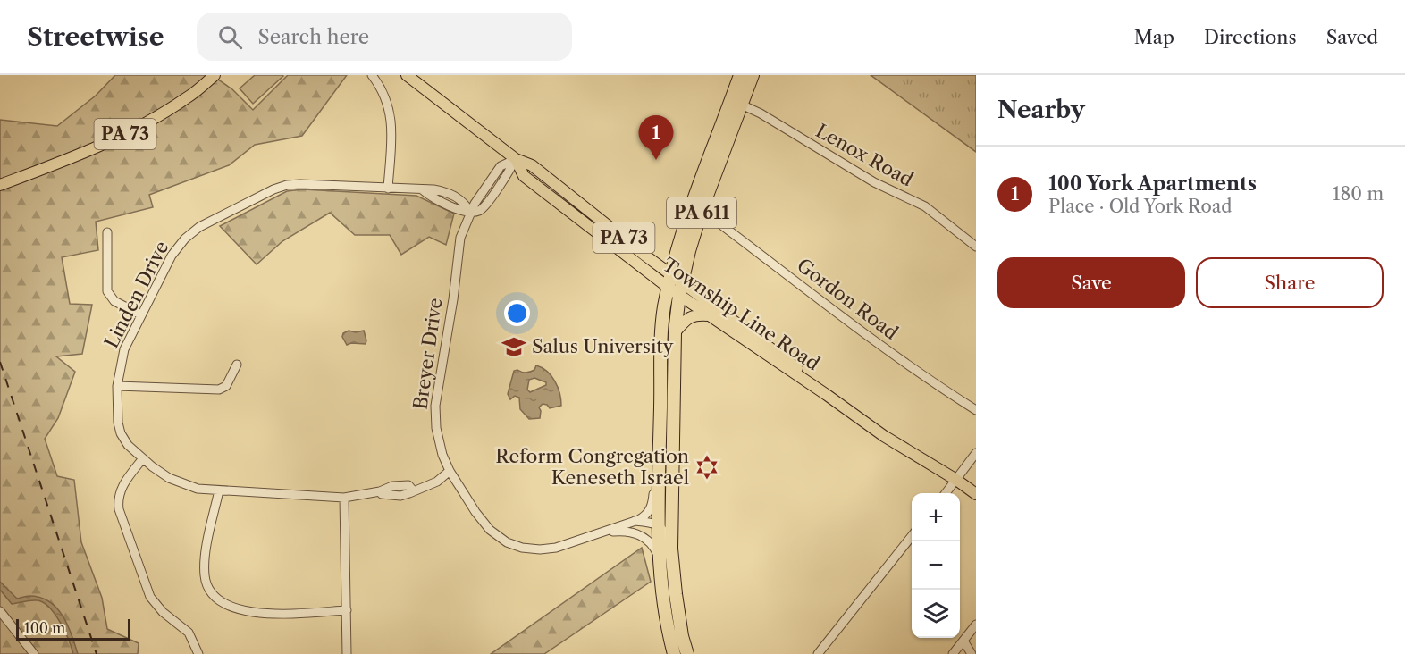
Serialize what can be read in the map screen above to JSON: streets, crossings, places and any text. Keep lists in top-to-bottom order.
{
  "streets": {
    "highway": ["PA 611"],
    "main road": ["PA 73", "Township Line Road"],
    "street": [
      "Lenox Road",
      "Linden Drive",
      "Gordon Road",
      "Breyer Drive"
    ]
  },
  "crossings": [
    ["Lenox Road", "PA 611"],
    ["PA 611", "Gordon Road"],
    ["PA 611", "Township Line Road"],
    ["PA 611", "Breyer Drive"],
    ["Linden Drive", "Breyer Drive"],
    ["Township Line Road", "Breyer Drive"]
  ],
  "places": {
    "school or university": ["Salus University"],
    "synagogue": ["Reform Congregation Keneseth Israel"]
  },
  "scale_bar": "100 m",
  "page": {
    "header": "Streetwise",
    "search": "Search here",
    "nav": ["Map", "Directions", "Saved"],
    "heading": "Nearby",
    "pins": "1",
    "list": [
      {
        "mark": "1",
        "name": "100 York Apartments",
        "note": "Place · Old York Road",
        "value": "180 m"
      }
    ],
    "buttons": ["Save", "Share"],
    "map_buttons": ["+", "−"],
    "scale": "100 m"
  }
}
